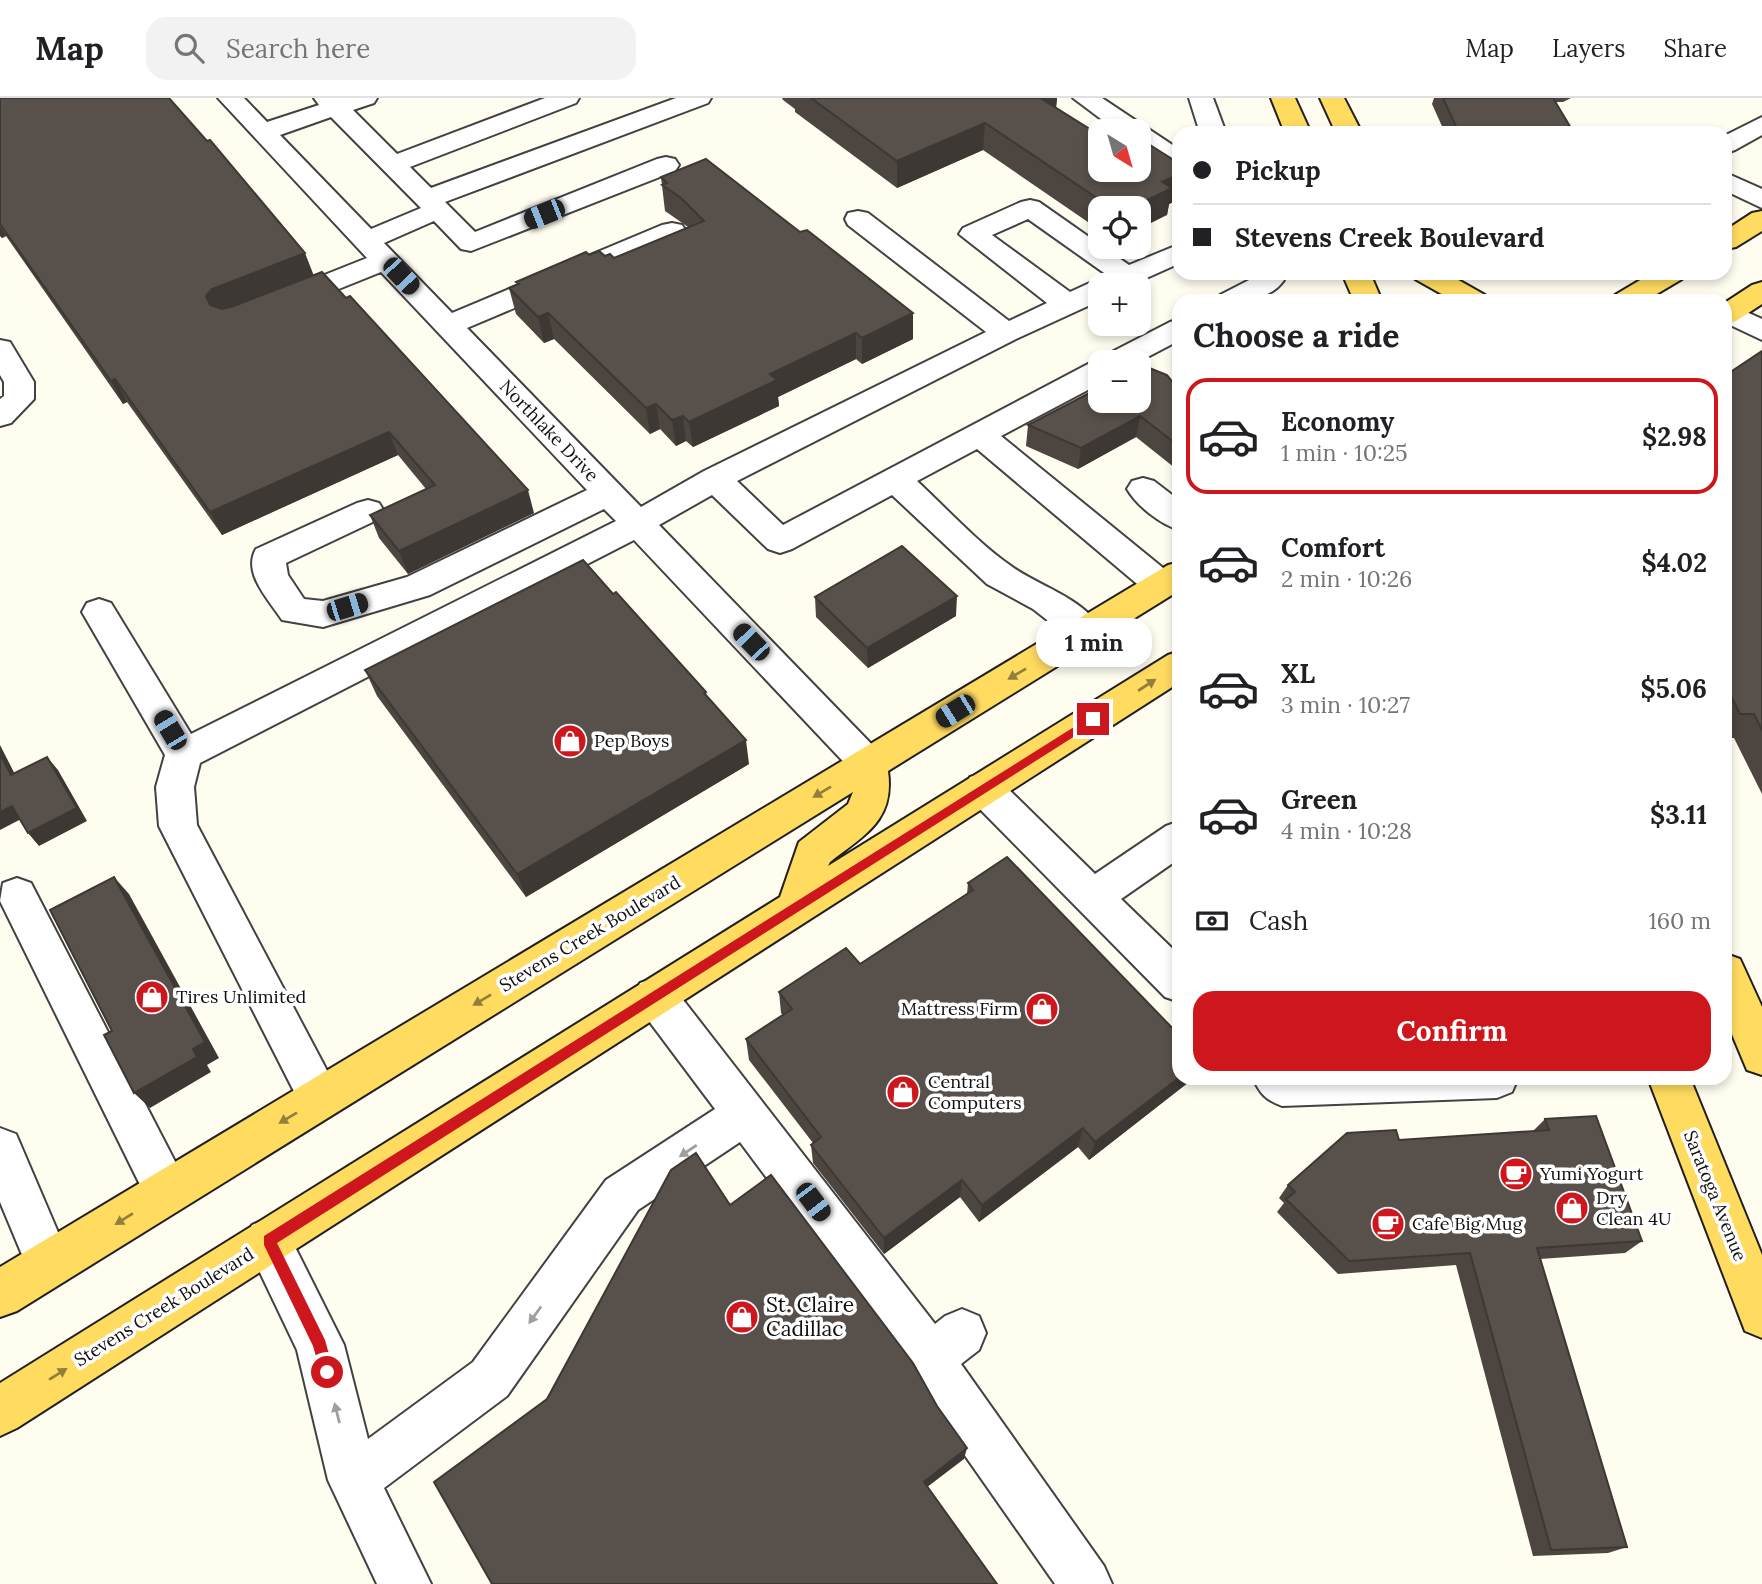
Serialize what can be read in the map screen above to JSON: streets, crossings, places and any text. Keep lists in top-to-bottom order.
{
  "streets": {
    "main road": ["Stevens Creek Boulevard", "Saratoga Avenue"],
    "street": ["Northlake Drive"]
  },
  "crossings": [
    ["Northlake Drive", "Stevens Creek Boulevard"]
  ],
  "places": {
    "shop": [
      "Pep Boys",
      "Tires Unlimited",
      "Mattress Firm",
      "Central Computers",
      "Dry Clean 4U",
      "St. Claire Cadillac"
    ],
    "cafe": ["Yumi Yogurt", "Cafe Big Mug"]
  },
  "north": "bottom right",
  "page": {
    "header": "Map",
    "search": "Search here",
    "nav": ["Map", "Layers", "Share"],
    "map_buttons": ["+", "−"],
    "banner": ["Pickup", "Stevens Creek Boulevard"],
    "heading": "Choose a ride",
    "list": [
      {
        "name": "Economy",
        "note": "1 min · 10:25",
        "value": "$2.98"
      },
      {
        "name": "Comfort",
        "note": "2 min · 10:26",
        "value": "$4.02"
      },
      {
        "name": "XL",
        "note": "3 min · 10:27",
        "value": "$5.06"
      },
      {
        "name": "Green",
        "note": "4 min · 10:28",
        "value": "$3.11"
      }
    ],
    "bubble": "1 min",
    "pay": ["Cash", "160 m"],
    "buttons": "Confirm"
  }
}
